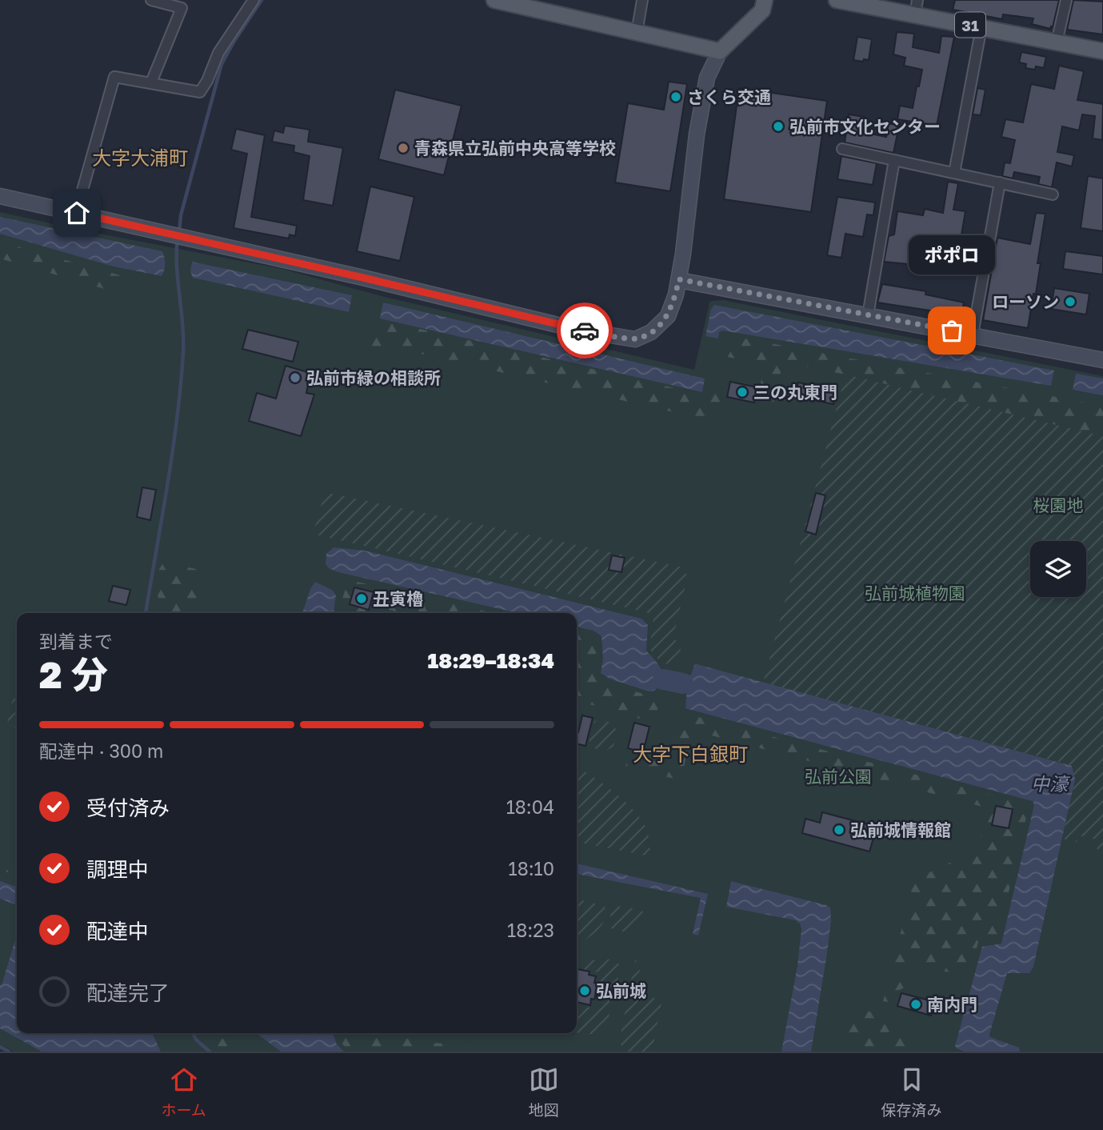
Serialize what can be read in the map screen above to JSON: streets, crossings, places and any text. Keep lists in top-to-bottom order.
{
  "streets": {
    "main road": ["31"]
  },
  "districts": ["大字大浦町", "大字下白銀町"],
  "water": ["中濠"],
  "parks": ["桜園地", "弘前城植物園", "弘前公園"],
  "places": [
    "さくら交通",
    "弘前市文化センター",
    "青森県立弘前中央高等学校",
    "ローソン",
    "ポポロ",
    "弘前市緑の相談所",
    "三の丸東門",
    "丑寅櫓",
    "弘前城情報館",
    "弘前城",
    "南内門"
  ],
  "page": {
    "bubble": "ポポロ",
    "heading": ["2 分", "到着まで", "18:29–18:34"],
    "bar": "配達中 · 300 m",
    "list": [
      ["受付済み", "18:04"],
      ["調理中", "18:10"],
      ["配達中", "18:23"],
      "配達完了"
    ],
    "tabs": ["ホーム", "地図", "保存済み"]
  }
}
